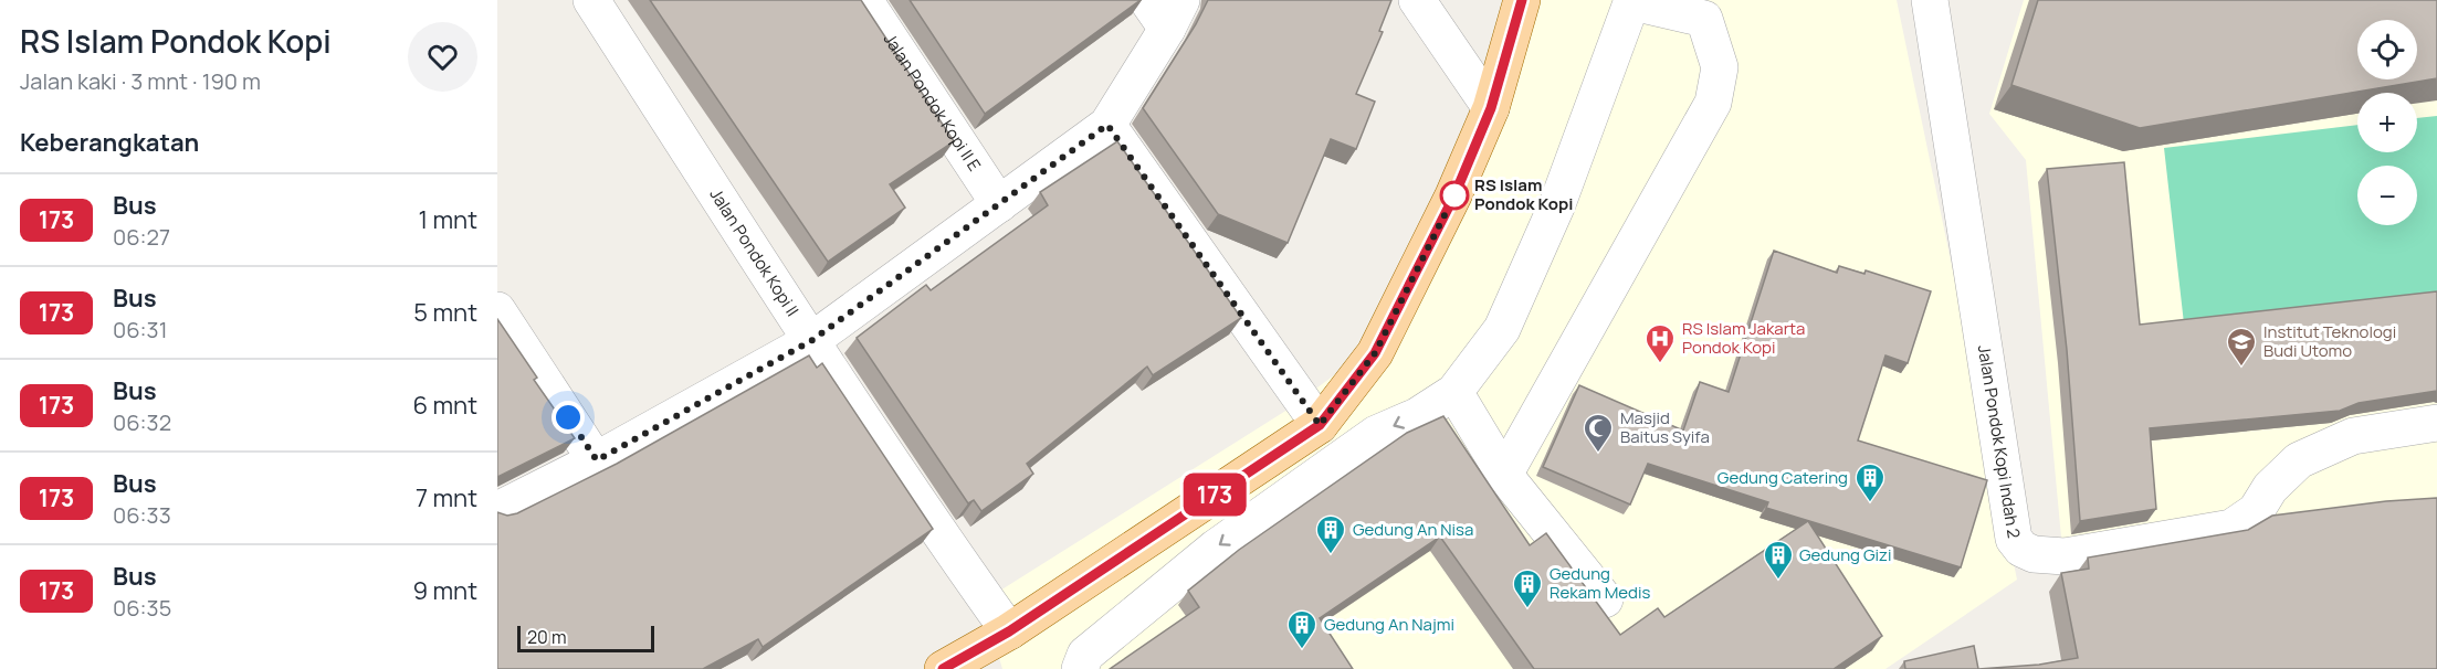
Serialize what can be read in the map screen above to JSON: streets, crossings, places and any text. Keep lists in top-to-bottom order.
{
  "streets": {
    "street": ["Jalan Pondok Kopi II E", "Jalan Pondok Kopi II", "Jalan Pondok Kopi Indah 2"]
  },
  "places": {
    "other": ["RS Islam Pondok Kopi"],
    "hospital": ["RS Islam Jakarta Pondok Kopi"],
    "school or university": ["Institut Teknologi Budi Utomo"],
    "mosque": ["Masjid Baitus Syifa"],
    "building": [
      "Gedung Catering",
      "Gedung An Nisa",
      "Gedung Gizi",
      "Gedung Rekam Medis",
      "Gedung An Najmi"
    ]
  },
  "lines": ["bus line 173"],
  "scale_bar": "20 m",
  "page": {
    "heading": [
      ["RS Islam Pondok Kopi", "Jalan kaki · 3 mnt · 190 m"],
      "Keberangkatan"
    ],
    "on_map": "173",
    "map_buttons": ["+", "−"],
    "list": [
      {
        "mark": "173",
        "name": "Bus",
        "note": "06:27",
        "value": "1 mnt"
      },
      {
        "mark": "173",
        "name": "Bus",
        "note": "06:31",
        "value": "5 mnt"
      },
      {
        "mark": "173",
        "name": "Bus",
        "note": "06:32",
        "value": "6 mnt"
      },
      {
        "mark": "173",
        "name": "Bus",
        "note": "06:33",
        "value": "7 mnt"
      },
      {
        "mark": "173",
        "name": "Bus",
        "note": "06:35",
        "value": "9 mnt"
      }
    ],
    "scale": "20 m"
  }
}
